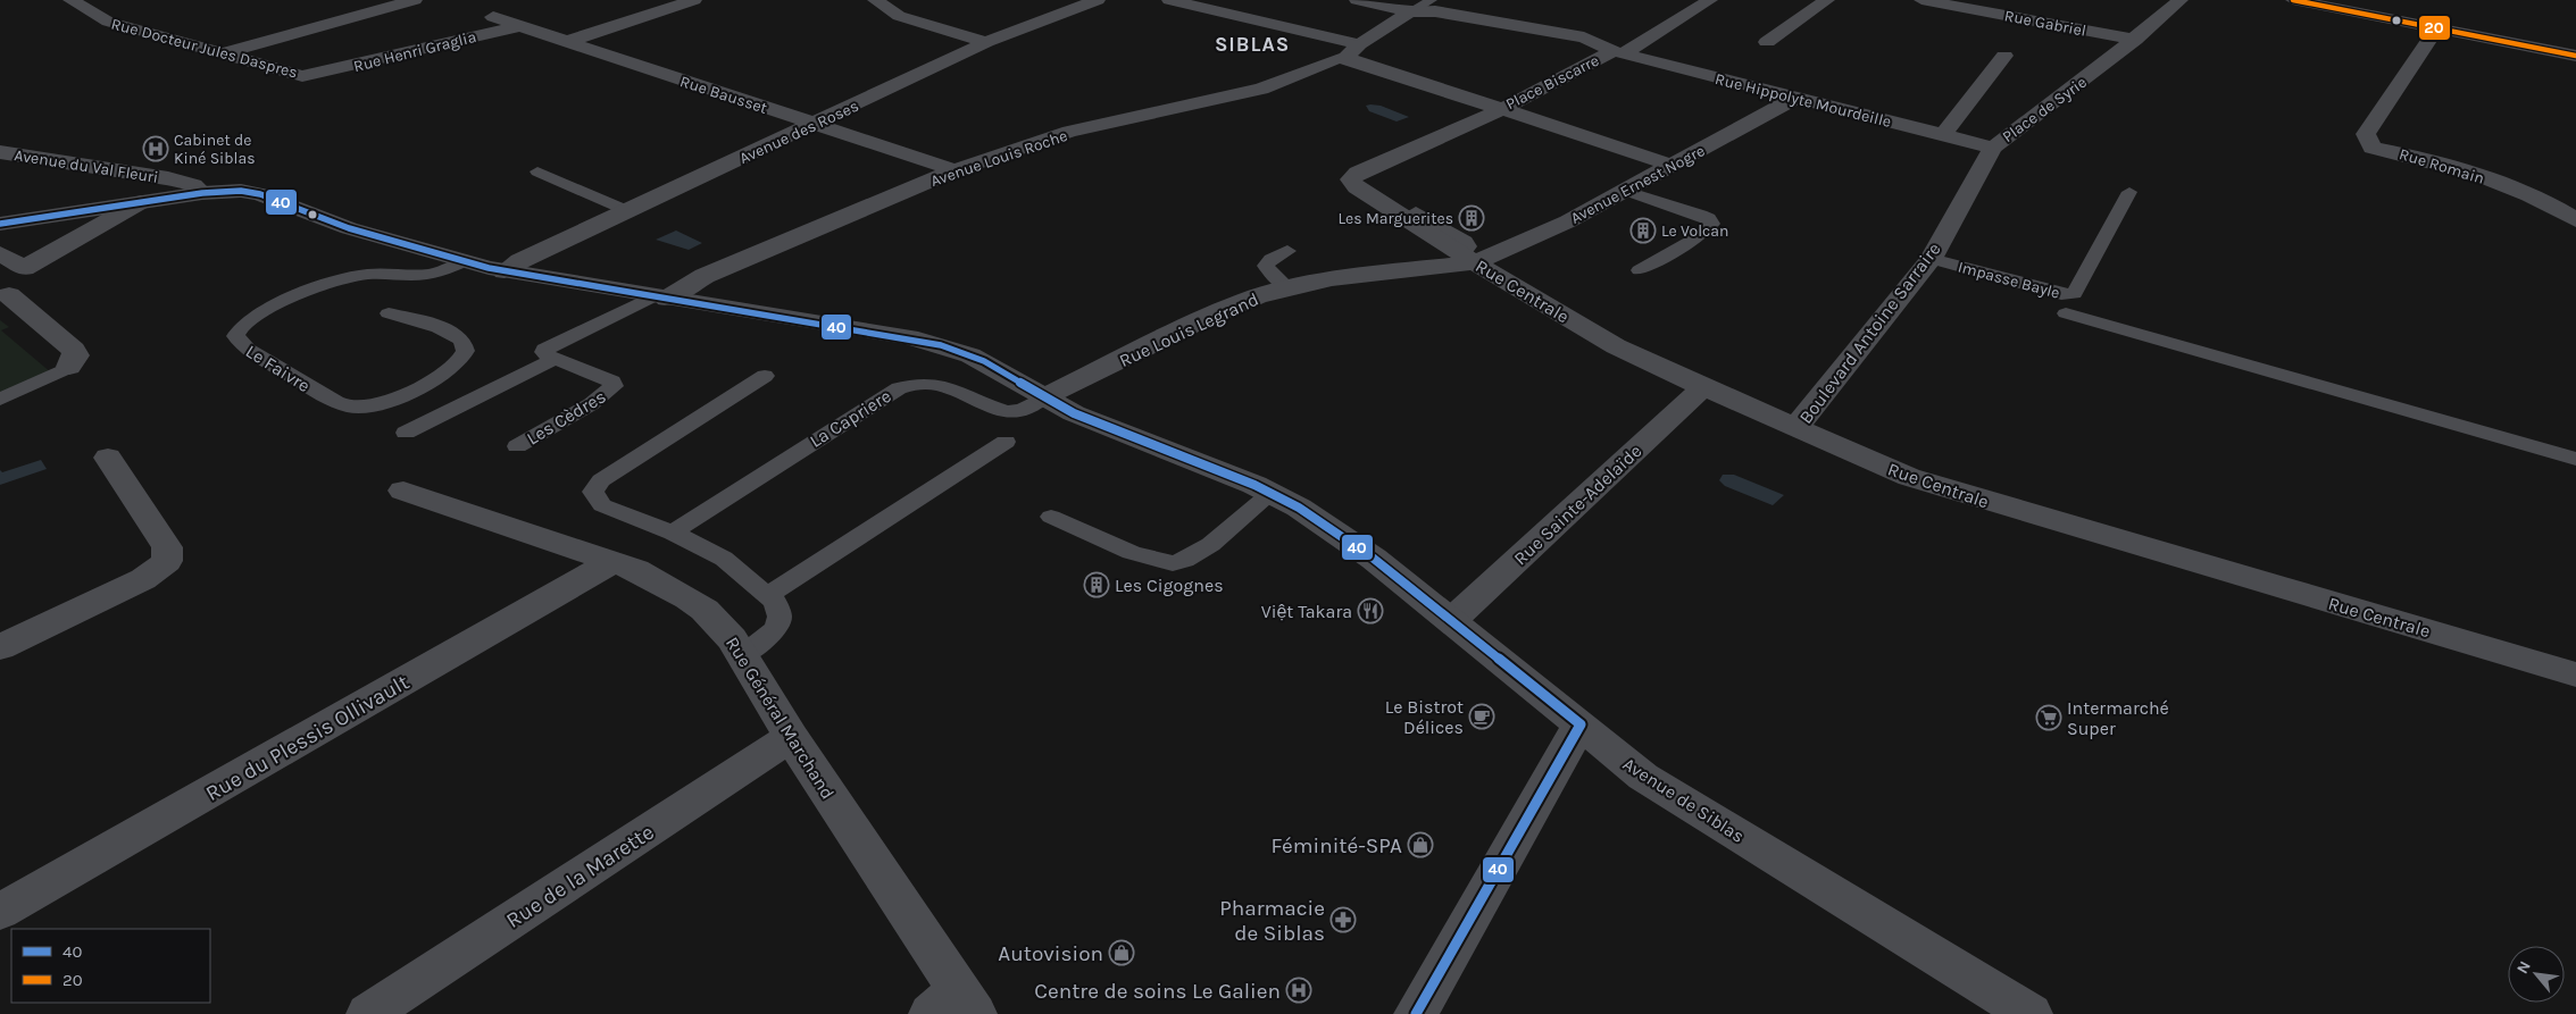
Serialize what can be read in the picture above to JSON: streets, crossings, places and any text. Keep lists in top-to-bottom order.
{
  "streets": {
    "street": [
      "Rue Gabriel",
      "Rue Docteur Jules Daspres",
      "Rue Henri Graglia",
      "Place Biscarre",
      "Rue Bausset",
      "Rue Hippolyte Mourdeille",
      "Place de Syrie",
      "Avenue des Roses",
      "Avenue Louis Roche",
      "Avenue du Val Fleuri",
      "Rue Romain",
      "Avenue Ernest Nogre",
      "Rue Centrale",
      "Rue Louis Legrand",
      "Boulevard Antoine Sarraire",
      "Rue Sainte-Adelaïde",
      "Rue Général Marchand",
      "Rue du Plessis Ollivault",
      "Avenue de Siblas",
      "Rue de la Marette"
    ],
    "lane": [
      "Impasse Bayle",
      "Le Faivre",
      "Les Cèdres",
      "La Capriere"
    ]
  },
  "crossings": [
    ["Rue Gabriel", "Place de Syrie"],
    ["Rue Docteur Jules Daspres", "Rue Henri Graglia"],
    ["Rue Henri Graglia", "Rue Bausset"],
    ["Place Biscarre", "Rue Hippolyte Mourdeille"],
    ["Place Biscarre", "Avenue Louis Roche"],
    ["Place Biscarre", "Rue Centrale"],
    ["Rue Bausset", "Avenue des Roses"],
    ["Rue Bausset", "Avenue Louis Roche"],
    ["Rue Hippolyte Mourdeille", "Place de Syrie"],
    ["Rue Hippolyte Mourdeille", "Avenue Ernest Nogre"],
    ["Rue Hippolyte Mourdeille", "Boulevard Antoine Sarraire"],
    ["Place de Syrie", "Boulevard Antoine Sarraire"],
    ["Avenue des Roses", "Avenue de Siblas"],
    ["Avenue Louis Roche", "Avenue de Siblas"],
    ["Avenue du Val Fleuri", "Avenue de Siblas"],
    ["Avenue Ernest Nogre", "Rue Centrale"],
    ["Avenue Ernest Nogre", "Rue Louis Legrand"],
    ["Impasse Bayle", "Boulevard Antoine Sarraire"],
    ["Rue Centrale", "Rue Louis Legrand"],
    ["Rue Centrale", "Boulevard Antoine Sarraire"],
    ["Rue Centrale", "Rue Sainte-Adelaïde"],
    ["Rue Louis Legrand", "La Capriere"],
    ["Rue Louis Legrand", "Avenue de Siblas"],
    ["Le Faivre", "Avenue de Siblas"],
    ["La Capriere", "Avenue de Siblas"],
    ["Rue Sainte-Adelaïde", "Avenue de Siblas"],
    ["Rue Général Marchand", "Rue du Plessis Ollivault"],
    ["Rue Général Marchand", "Rue de la Marette"]
  ],
  "districts": ["SIBLAS"],
  "places": {
    "hospital": ["Cabinet de Kiné Siblas", "Centre de soins Le Galien"],
    "building": ["Les Marguerites", "Le Volcan", "Les Cigognes"],
    "restaurant": ["Việt Takara"],
    "cafe": ["Le Bistrot Délices"],
    "supermarket": ["Intermarché Super"],
    "shop": ["Féminité-SPA", "Autovision"],
    "pharmacy": ["Pharmacie de Siblas"]
  },
  "lines": ["transit line 20", "transit line 40"],
  "legend": ["40", "20"],
  "north": "top left"
}
